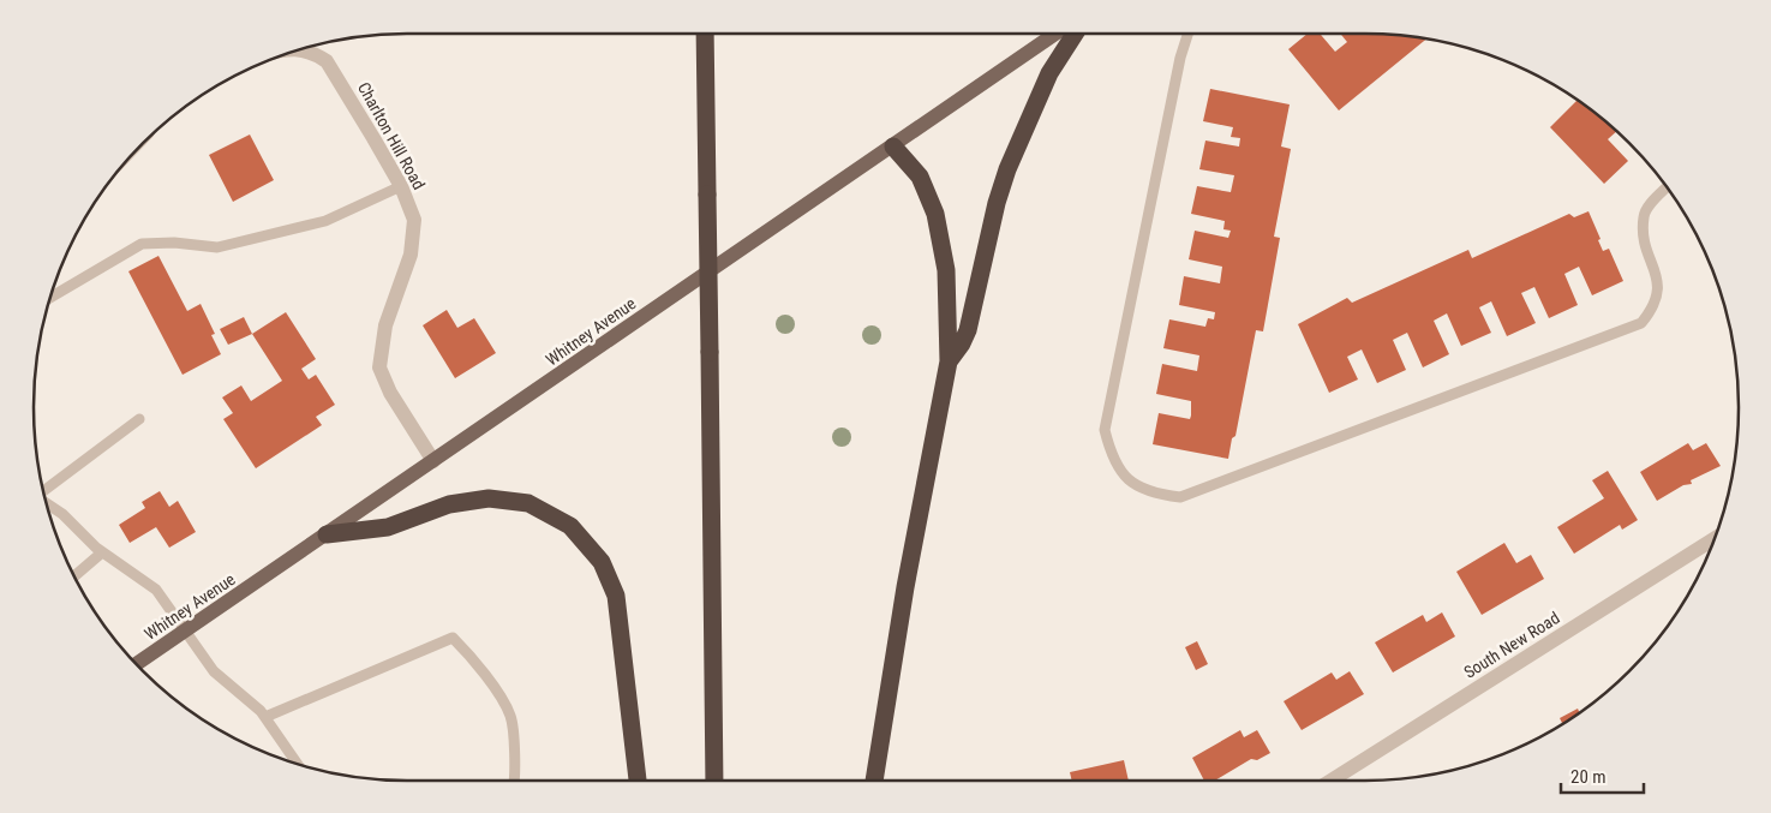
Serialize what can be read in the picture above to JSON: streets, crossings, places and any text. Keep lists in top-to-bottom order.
{
  "streets": {
    "main road": ["Whitney Avenue"],
    "street": ["Charlton Hill Road", "South New Road"]
  },
  "crossings": [
    ["Charlton Hill Road", "Whitney Avenue"]
  ],
  "scale_bar": "20 m"
}
